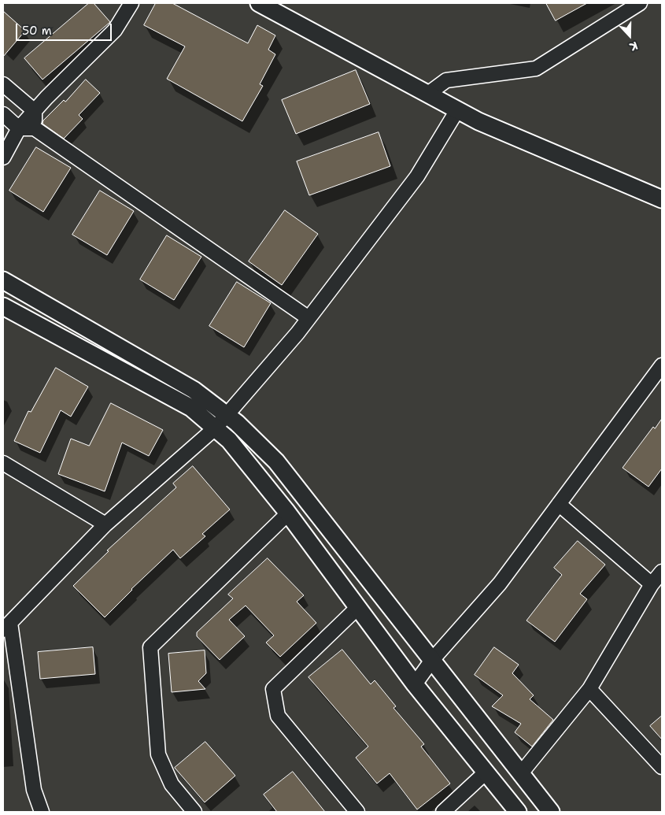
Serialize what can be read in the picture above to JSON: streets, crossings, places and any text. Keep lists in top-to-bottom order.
{
  "scale_bar": "50 m",
  "north": "bottom"
}
